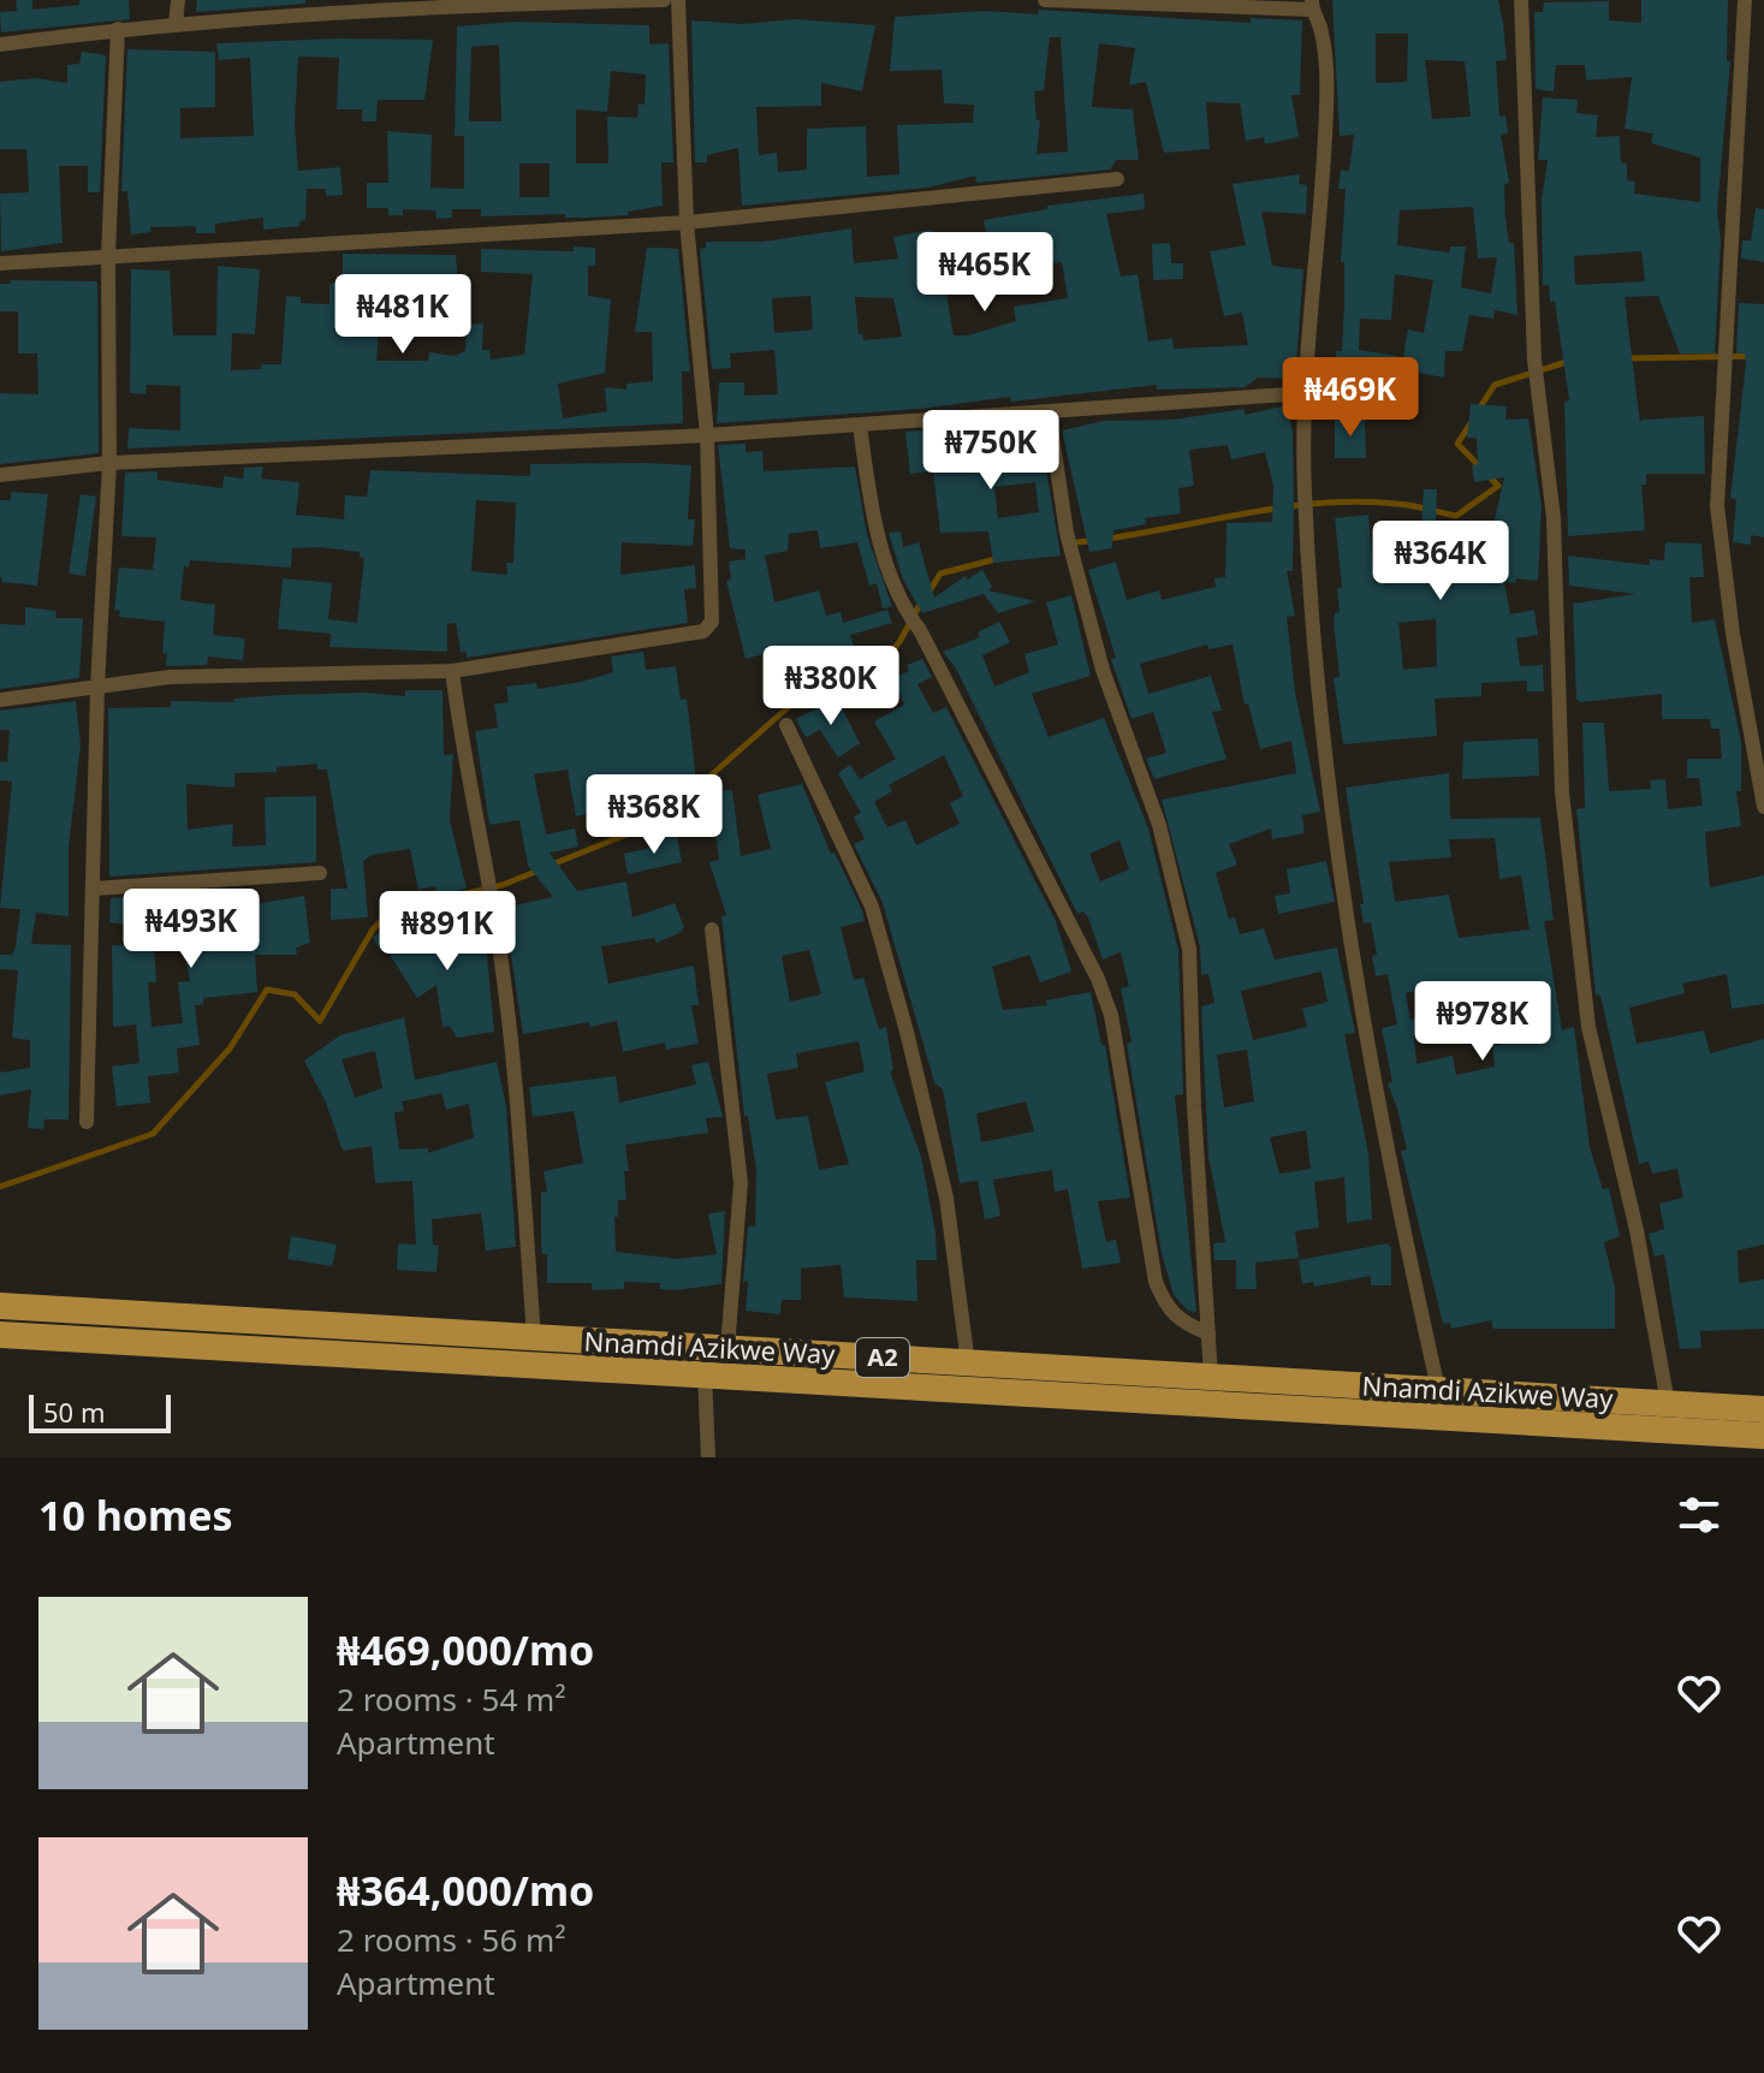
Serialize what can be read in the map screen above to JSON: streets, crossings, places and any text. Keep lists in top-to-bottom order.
{
  "streets": {
    "highway": ["Nnamdi Azikwe Way", "A2"]
  },
  "scale_bar": "50 m",
  "page": {
    "price": [
      "₦465K",
      "₦481K",
      "₦469K",
      "₦750K",
      "₦364K",
      "₦380K",
      "₦368K",
      "₦493K",
      "₦891K",
      "₦978K"
    ],
    "scale": "50 m",
    "heading": "10 homes",
    "list": [
      {
        "name": "₦469,000/mo",
        "note": "2 rooms · 54 m² · Apartment"
      },
      {
        "name": "₦364,000/mo",
        "note": "2 rooms · 56 m² · Apartment"
      }
    ]
  }
}
